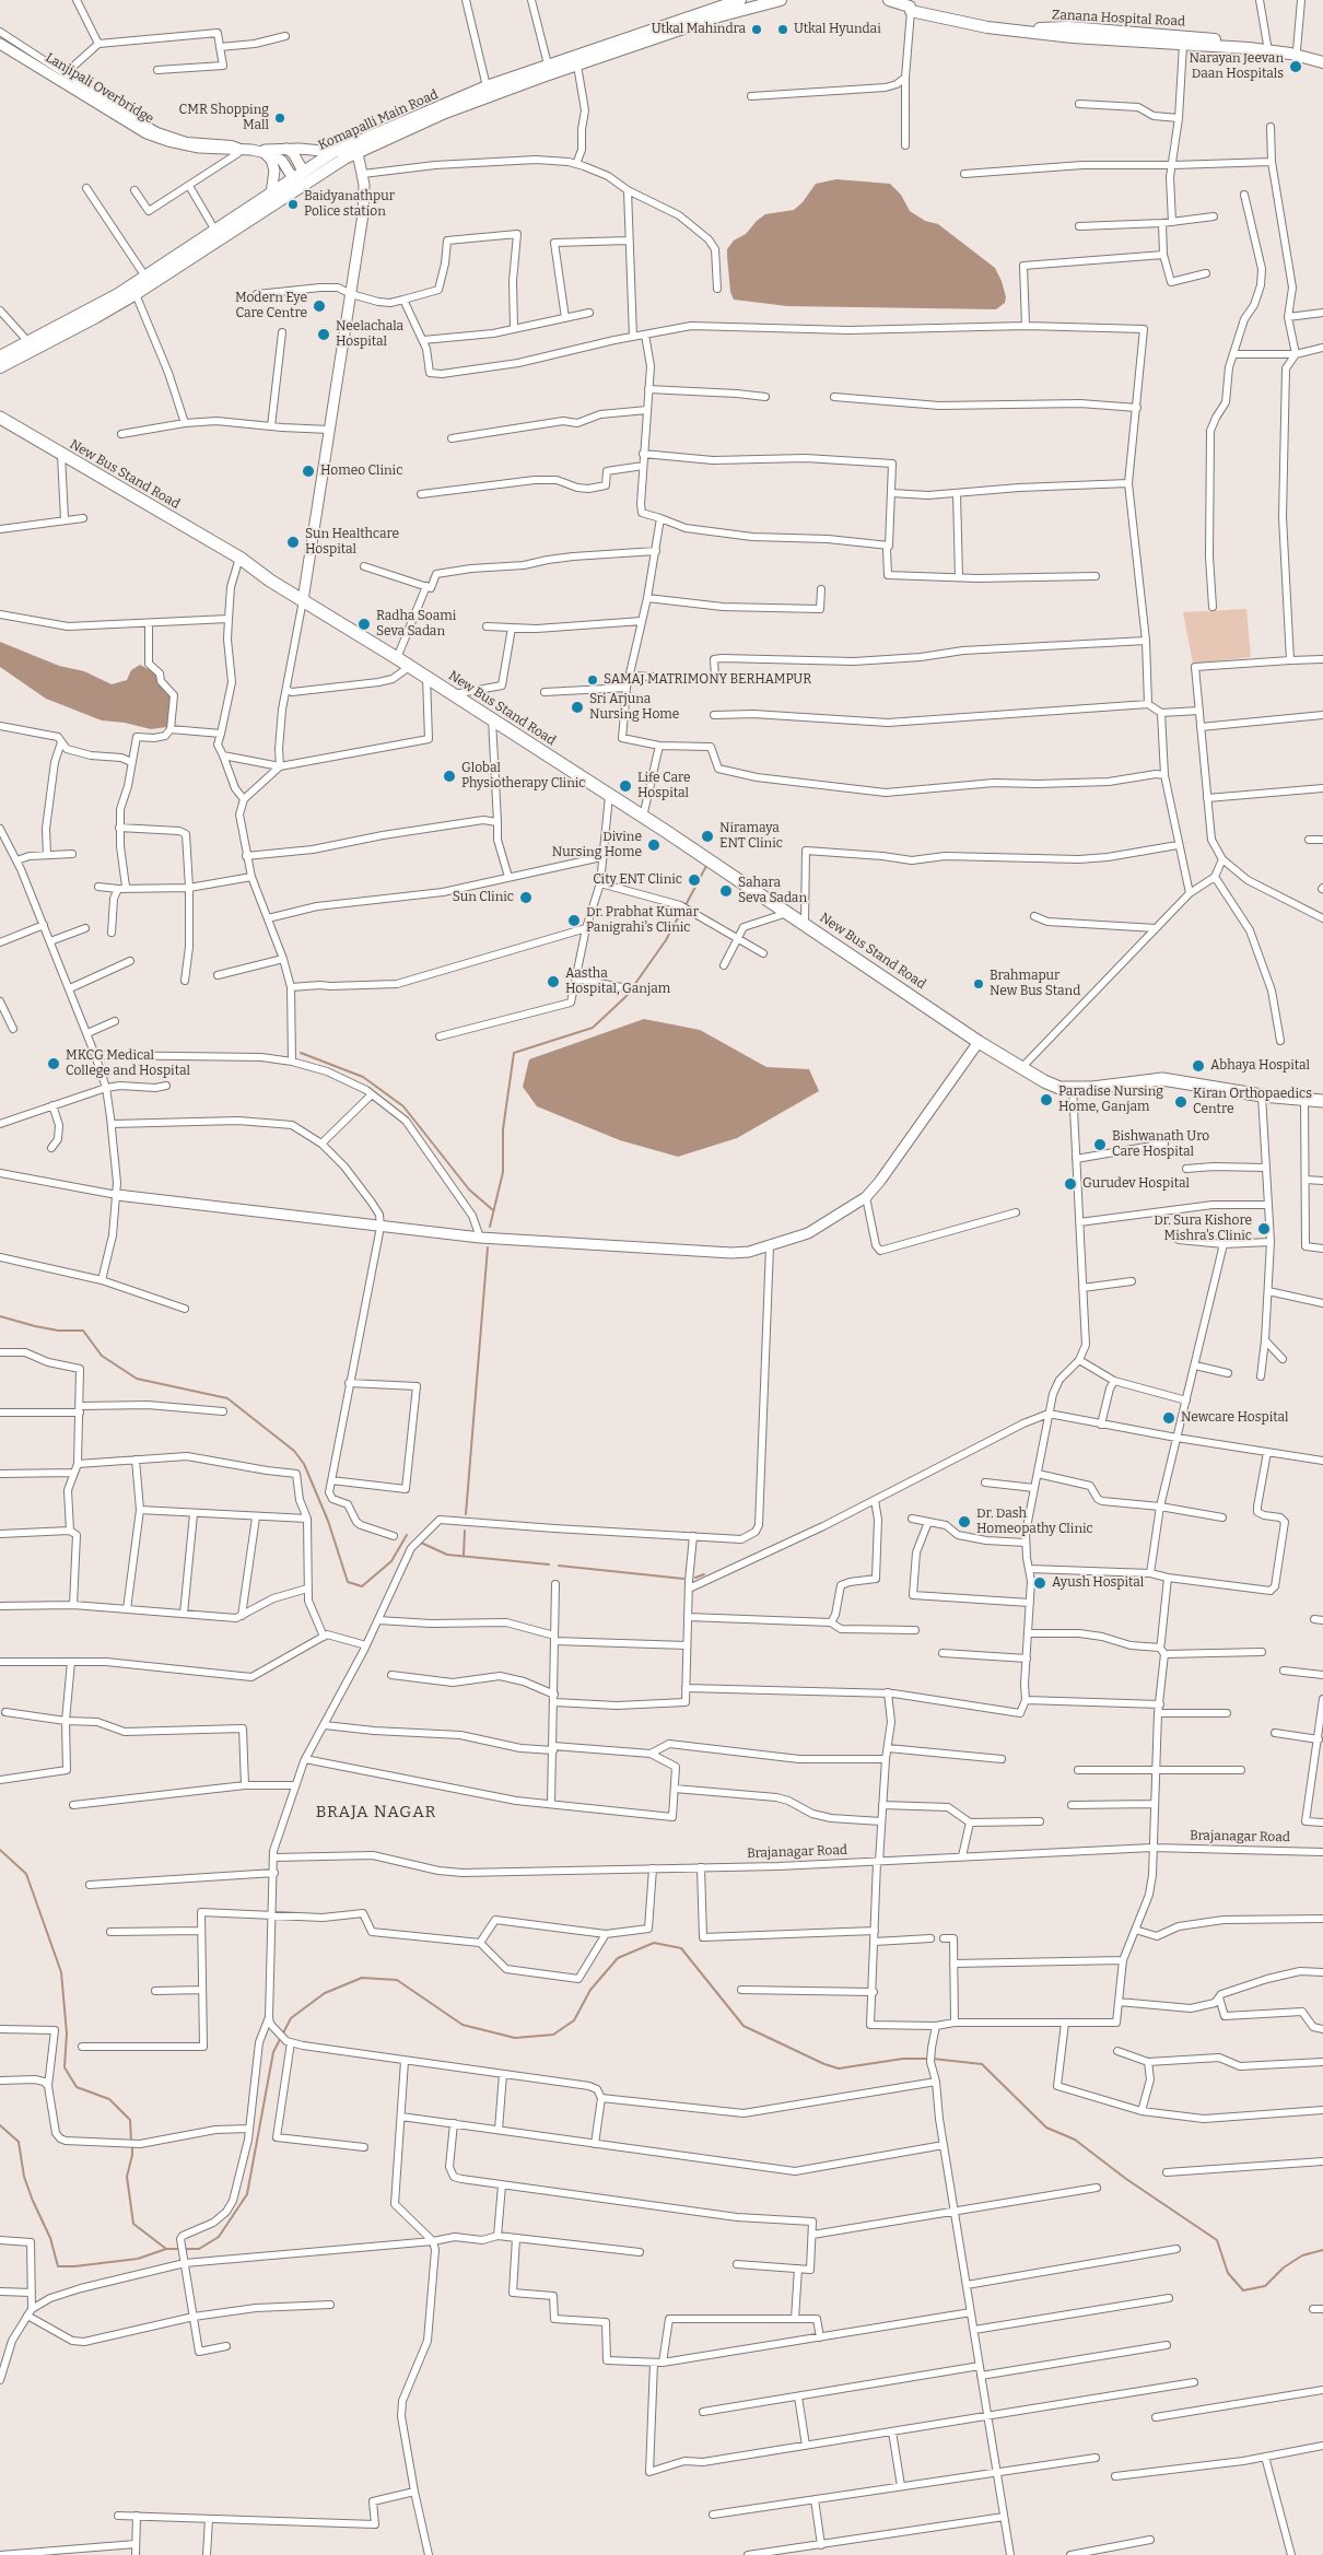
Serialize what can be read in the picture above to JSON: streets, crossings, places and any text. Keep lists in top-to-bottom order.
{
  "streets": {
    "highway": ["New Bus Stand Road"],
    "main road": ["Zanana Hospital Road", "Komapalli Main Road"],
    "street": ["Lanjipali Overbridge", "Brajanagar Road"]
  },
  "crossings": [
    ["Lanjipali Overbridge", "Komapalli Main Road"]
  ],
  "districts": ["BRAJA NAGAR"],
  "places": [
    "Utkal Mahindra",
    "Utkal Hyundai",
    "Narayan Jeevan Daan Hospitals",
    "CMR Shopping Mall",
    "Baidyanathpur Police station",
    "Modern Eye Care Centre",
    "Neelachala Hospital",
    "Homeo Clinic",
    "Sun Healthcare Hospital",
    "Radha Soami Seva Sadan",
    "SAMAJ MATRIMONY BERHAMPUR",
    "Sri Arjuna Nursing Home",
    "Global Physiotherapy Clinic",
    "Life Care Hospital",
    "Niramaya ENT Clinic",
    "Divine Nursing Home",
    "City ENT Clinic",
    "Sahara Seva Sadan",
    "Sun Clinic",
    "Dr. Prabhat Kumar Panigrahi's Clinic",
    "Aastha Hospital, Ganjam",
    "Brahmapur New Bus Stand",
    "MKCG Medical College and Hospital",
    "Abhaya Hospital",
    "Paradise Nursing Home, Ganjam",
    "Kiran Orthopaedics Centre",
    "Bishwanath Uro Care Hospital",
    "Gurudev Hospital",
    "Dr. Sura Kishore Mishra's Clinic",
    "Newcare Hospital",
    "Dr. Dash Homeopathy Clinic",
    "Ayush Hospital"
  ]
}
